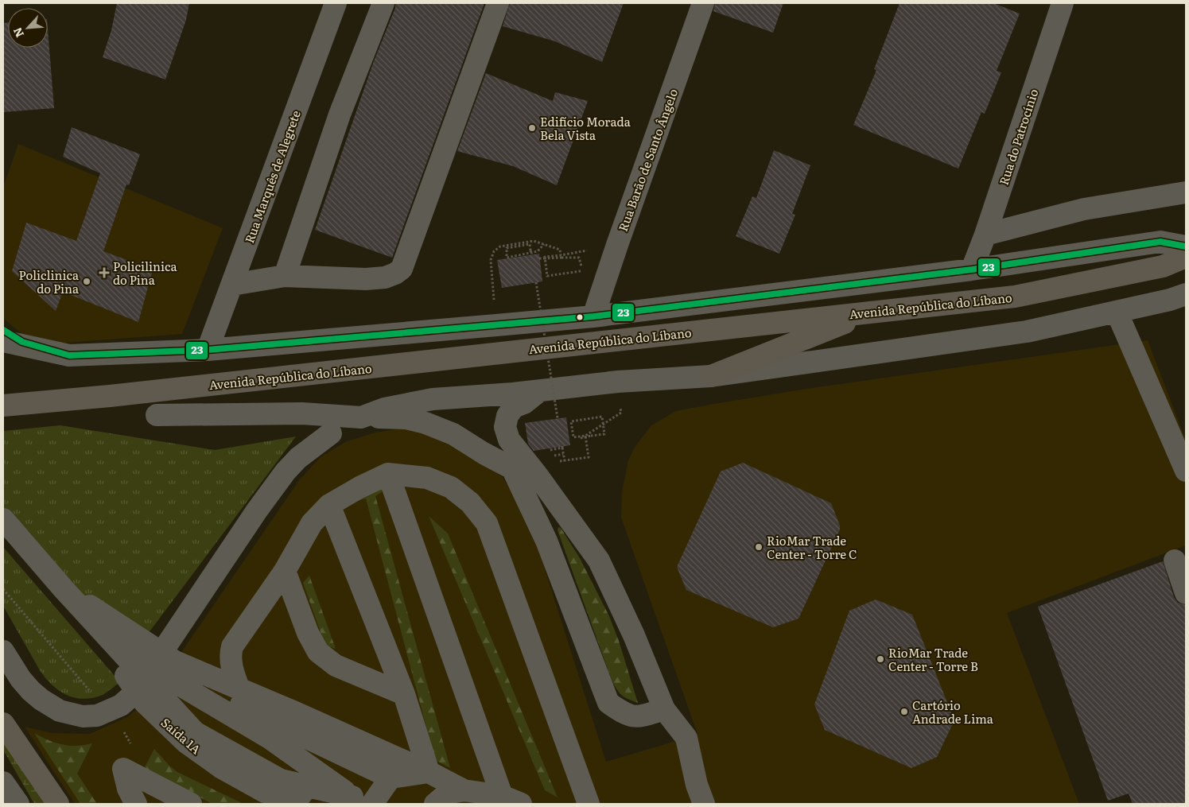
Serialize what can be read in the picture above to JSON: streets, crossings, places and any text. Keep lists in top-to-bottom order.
{
  "streets": {
    "main road": ["Avenida República do Líbano"],
    "street": [
      "Rua do Patrocínio",
      "Rua Barão de Santo Ângelo",
      "Rua Marquês de Alegrete",
      "Saída 1A"
    ]
  },
  "places": {
    "other": [
      "Edifício Morada Bela Vista",
      "Policlinica do Pina",
      "RioMar Trade Center - Torre C",
      "RioMar Trade Center - Torre B",
      "Cartório Andrade Lima"
    ],
    "health": ["Policilinica do Pina"]
  },
  "lines": ["transit line 23"],
  "north": "bottom left"
}
